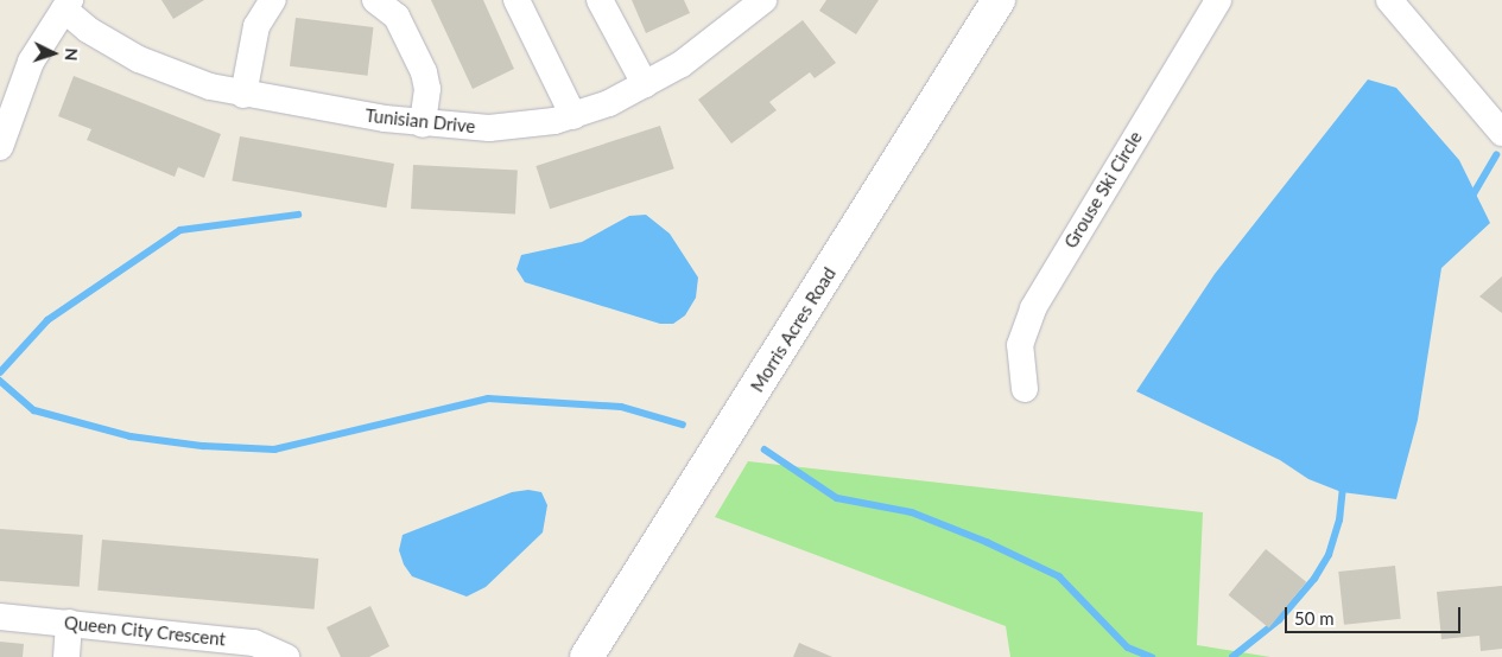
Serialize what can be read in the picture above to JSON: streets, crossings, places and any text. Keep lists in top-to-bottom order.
{
  "streets": {
    "street": [
      "Tunisian Drive",
      "Grouse Ski Circle",
      "Morris Acres Road",
      "Queen City Crescent"
    ]
  },
  "scale_bar": "50 m",
  "north": "right"
}
